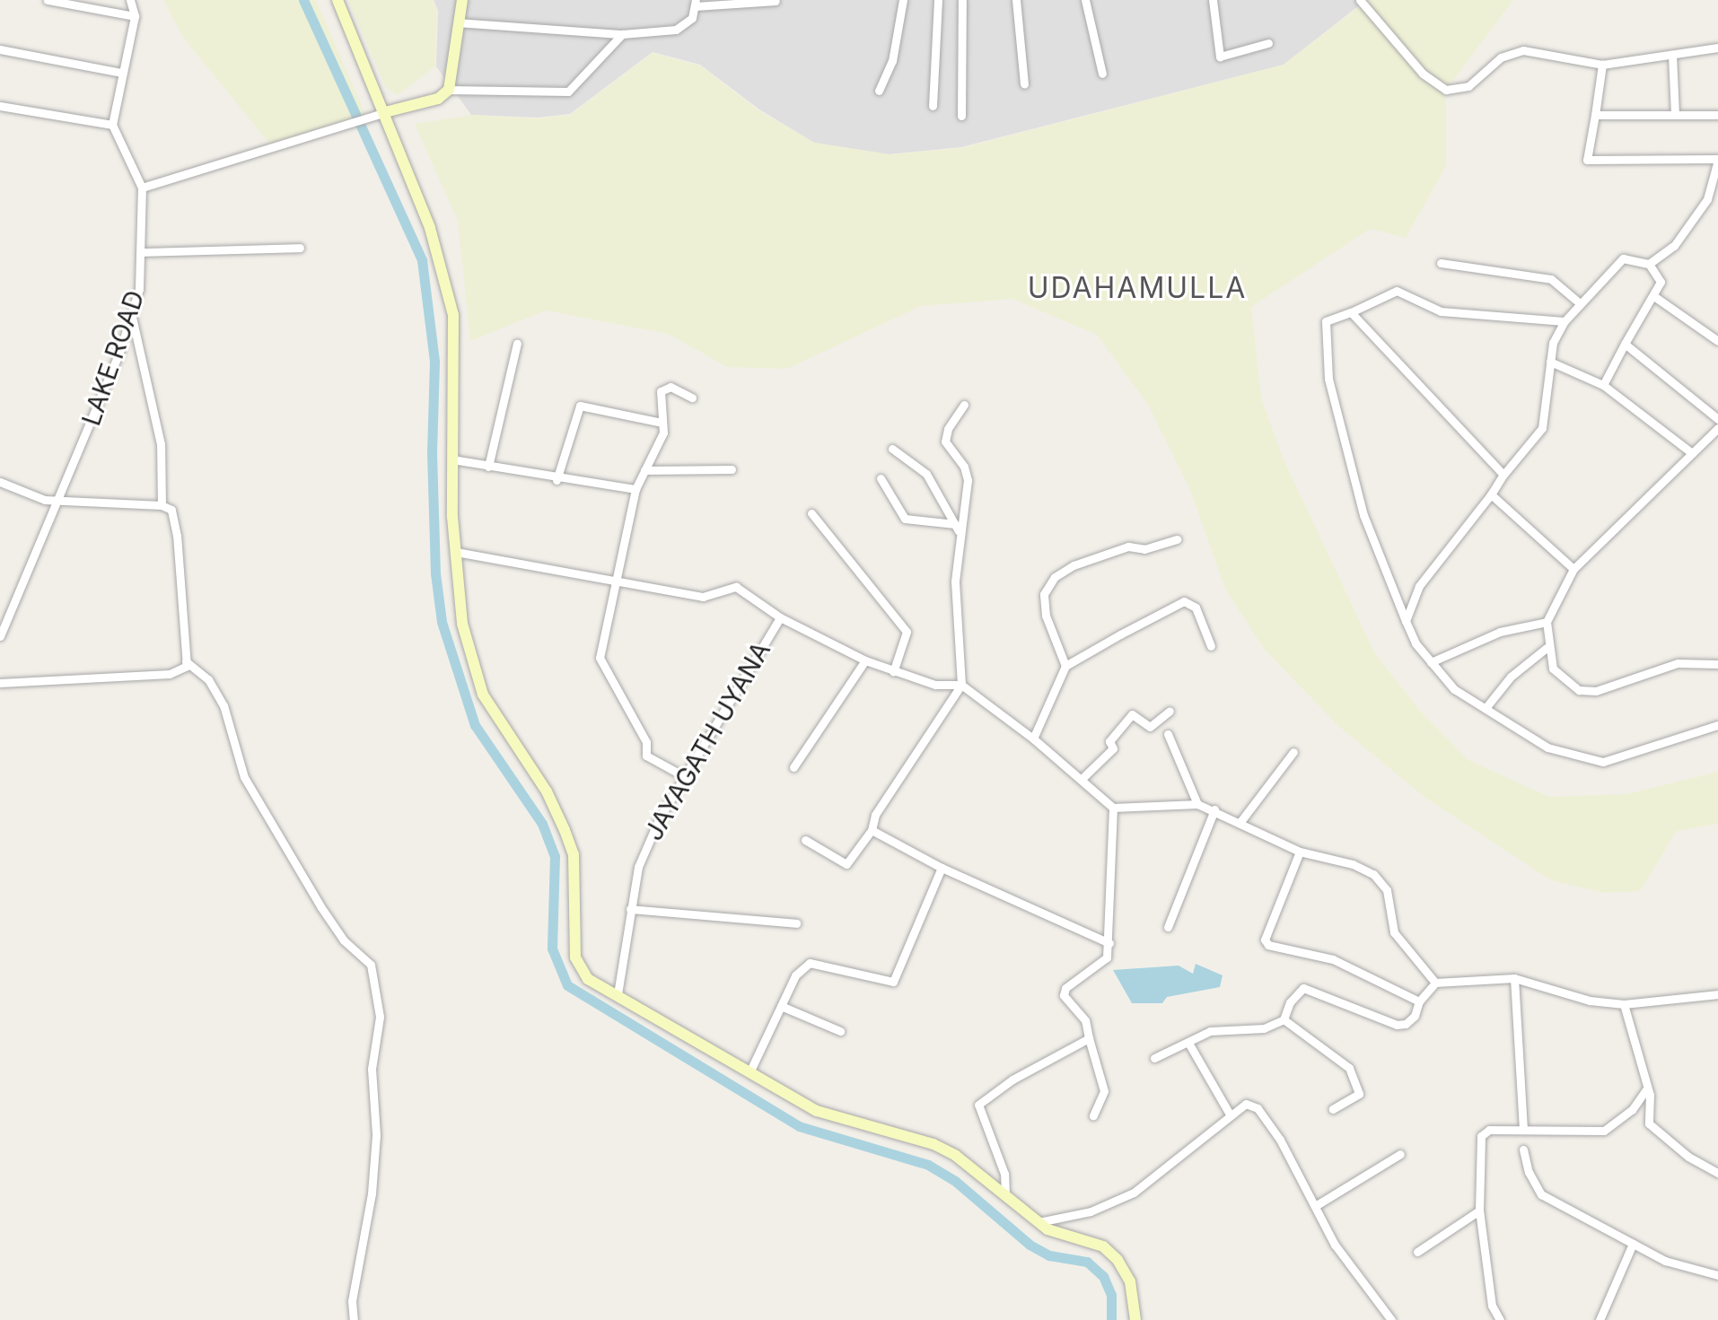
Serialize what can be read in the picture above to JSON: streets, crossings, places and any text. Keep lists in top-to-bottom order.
{
  "streets": {
    "street": ["LAKE ROAD", "JAYAGATH UYANA"]
  },
  "districts": ["UDAHAMULLA"]
}
